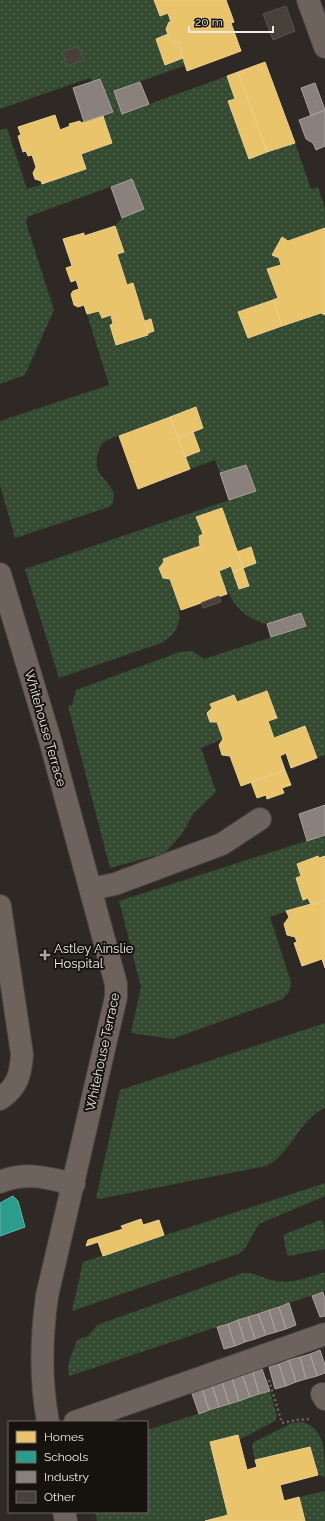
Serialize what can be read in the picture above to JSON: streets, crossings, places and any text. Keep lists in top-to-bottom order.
{
  "streets": {
    "street": ["Whitehouse Terrace"]
  },
  "places": {
    "health": ["Astley Ainslie Hospital"]
  },
  "legend": [
    "Homes",
    "Schools",
    "Industry",
    "Other"
  ],
  "scale_bar": "20 m"
}
